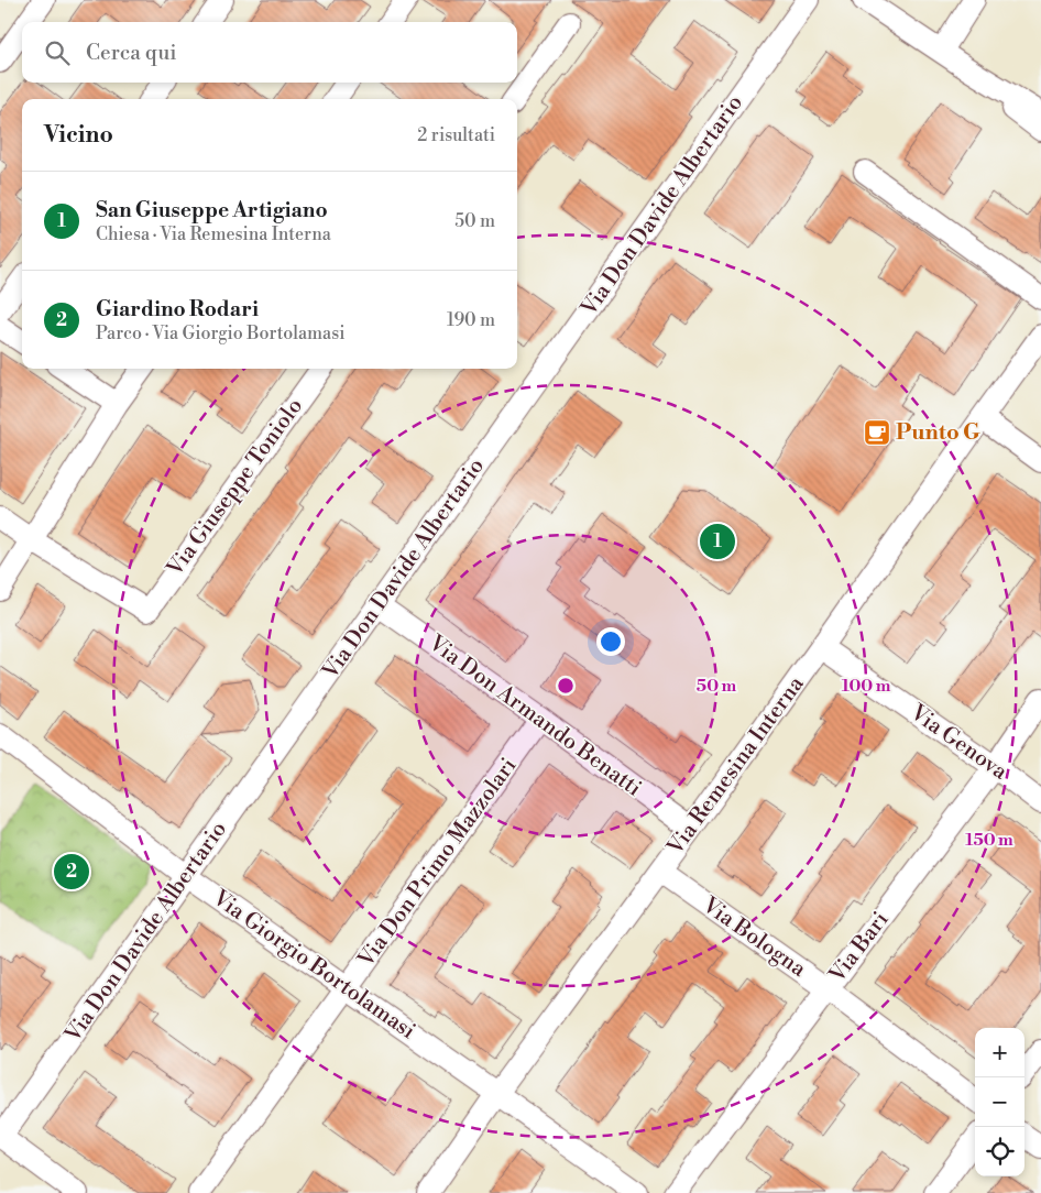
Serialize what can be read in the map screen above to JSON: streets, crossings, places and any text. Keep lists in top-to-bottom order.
{
  "streets": {
    "street": [
      "Via Don Davide Albertario",
      "Via Giuseppe Toniolo",
      "Via Don Armando Benatti",
      "Via Genova",
      "Via Remesina Interna",
      "Via Don Primo Mazzolari",
      "Via Bologna",
      "Via Bari",
      "Via Giorgio Bortolamasi"
    ]
  },
  "crossings": [
    ["Via Don Davide Albertario", "Via Don Armando Benatti"],
    ["Via Don Davide Albertario", "Via Giorgio Bortolamasi"],
    ["Via Don Armando Benatti", "Via Remesina Interna"],
    ["Via Don Armando Benatti", "Via Don Primo Mazzolari"],
    ["Via Genova", "Via Remesina Interna"],
    ["Via Genova", "Via Bari"],
    ["Via Remesina Interna", "Via Bologna"],
    ["Via Remesina Interna", "Via Giorgio Bortolamasi"],
    ["Via Don Primo Mazzolari", "Via Giorgio Bortolamasi"],
    ["Via Bologna", "Via Bari"]
  ],
  "places": {
    "cafe": ["Punto G"]
  },
  "page": {
    "search": "Cerca qui",
    "heading": ["Vicino", "2 risultati"],
    "list": [
      {
        "mark": "1",
        "name": "San Giuseppe Artigiano",
        "note": "Chiesa · Via Remesina Interna",
        "value": "50 m"
      },
      {
        "mark": "2",
        "name": "Giardino Rodari",
        "note": "Parco · Via Giorgio Bortolamasi",
        "value": "190 m"
      }
    ],
    "pins": ["1", "2"],
    "map_buttons": ["+", "−"]
  },
  "rings": ["50 m", "100 m", "150 m"]
}
